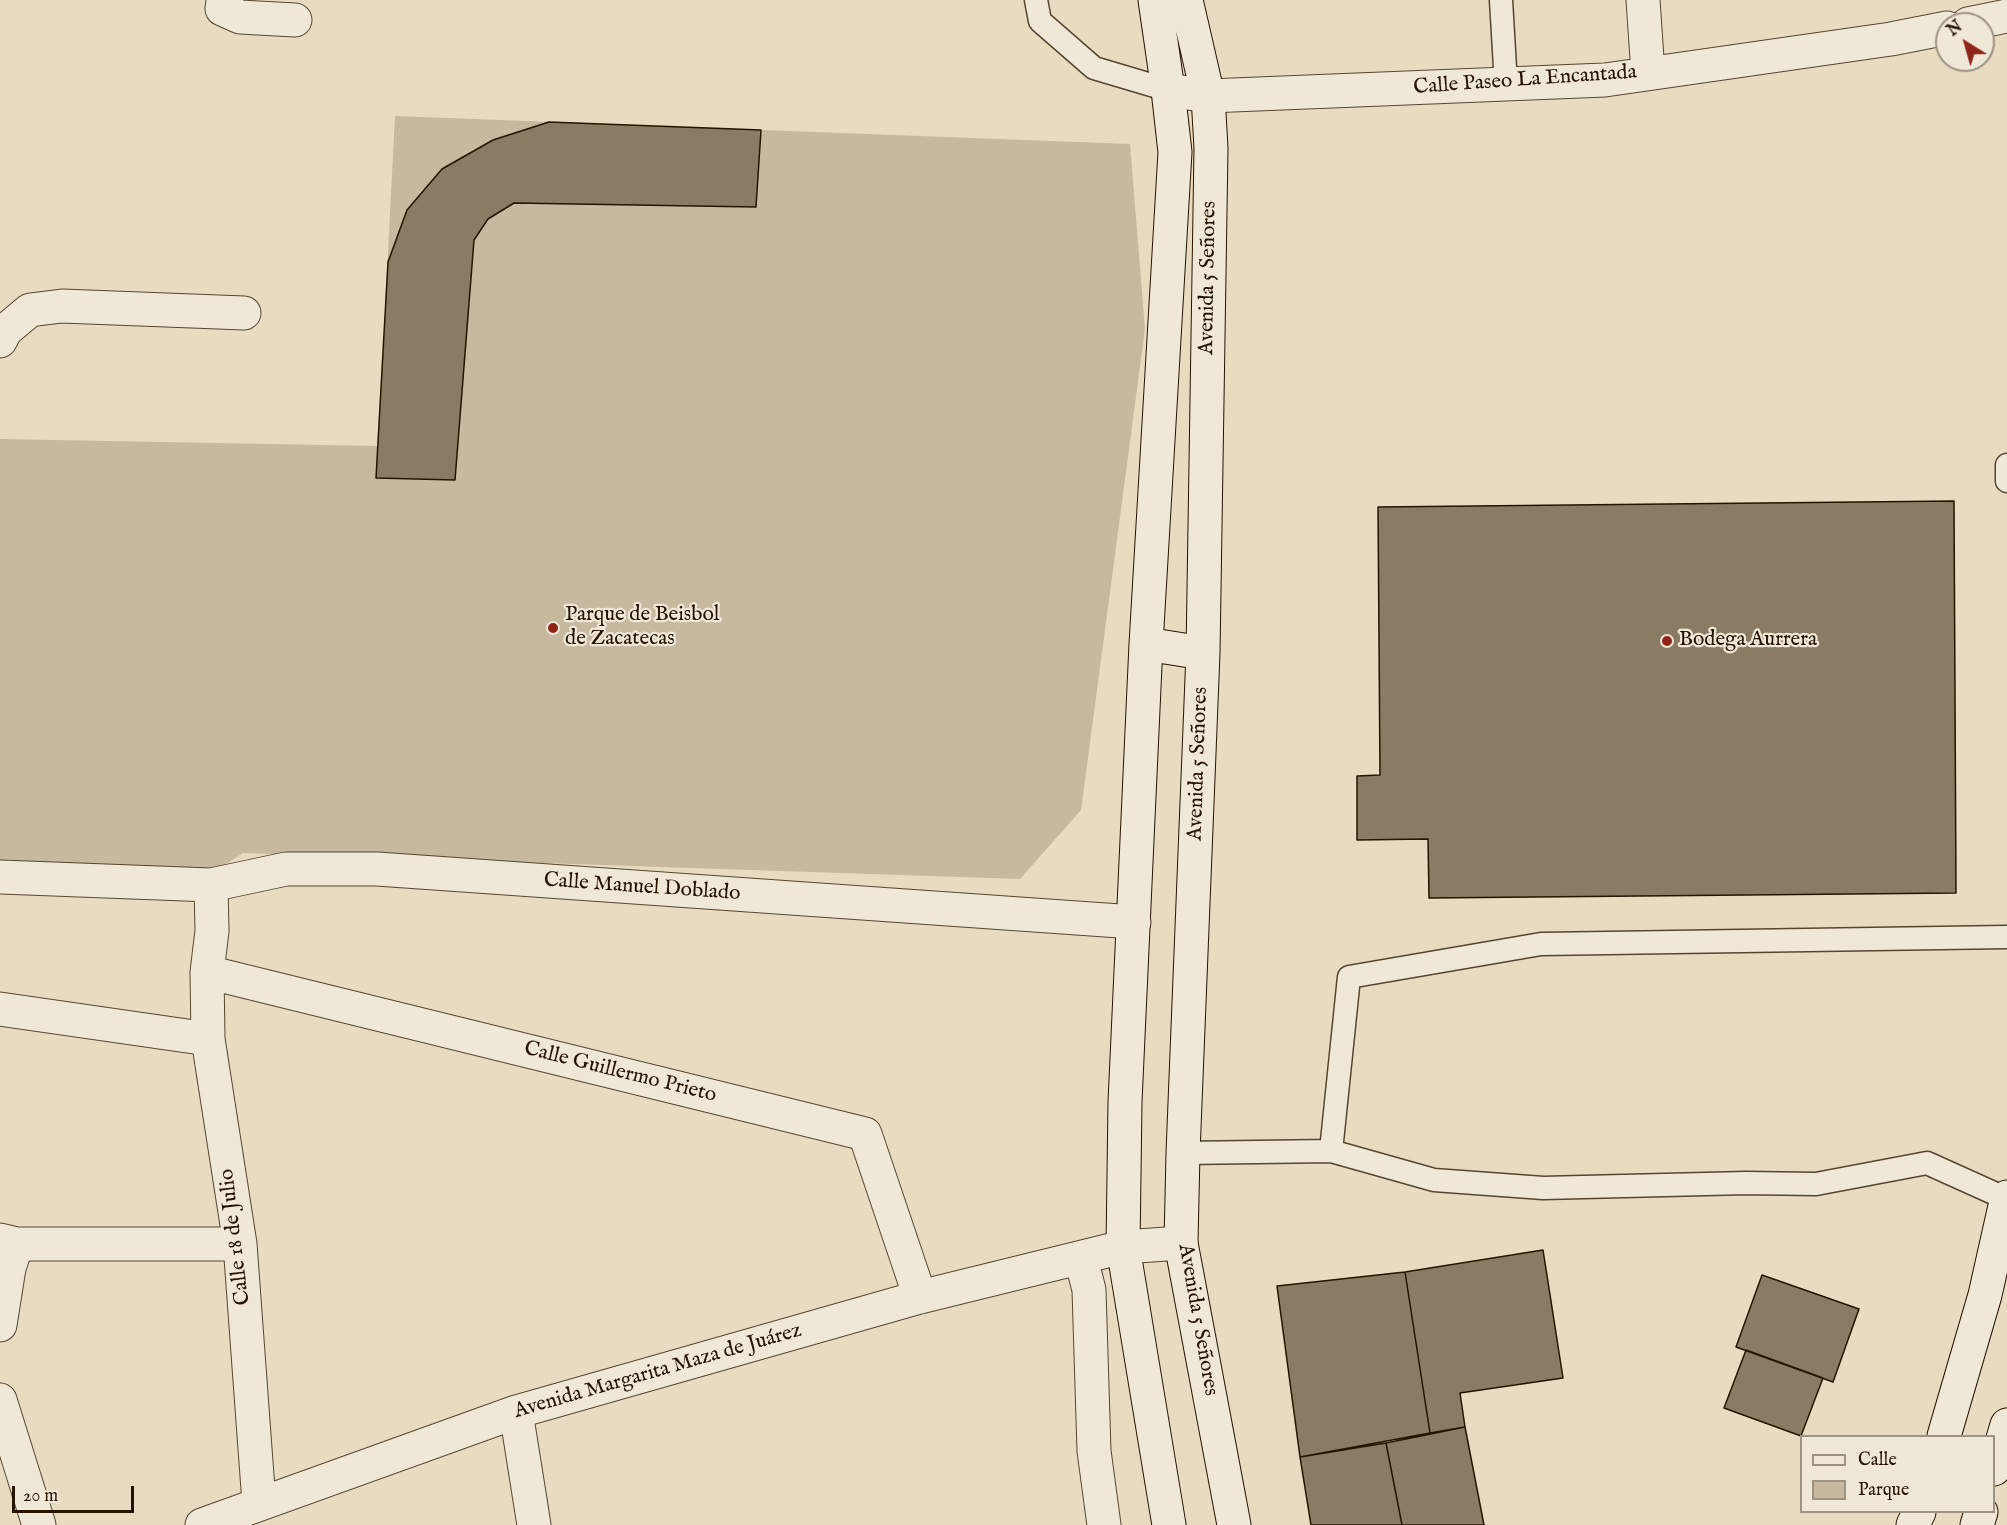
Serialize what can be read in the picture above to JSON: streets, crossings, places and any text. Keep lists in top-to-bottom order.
{
  "streets": {
    "street": [
      "Calle Paseo La Encantada",
      "Avenida 5 Señores",
      "Calle Manuel Doblado",
      "Calle Guillermo Prieto",
      "Calle 18 de Julio",
      "Avenida Margarita Maza de Juárez"
    ]
  },
  "crossings": [
    ["Calle Paseo La Encantada", "Avenida 5 Señores"],
    ["Avenida 5 Señores", "Calle Manuel Doblado"],
    ["Avenida 5 Señores", "Avenida Margarita Maza de Juárez"],
    ["Calle Guillermo Prieto", "Calle 18 de Julio"],
    ["Calle Guillermo Prieto", "Avenida Margarita Maza de Juárez"],
    ["Calle 18 de Julio", "Avenida Margarita Maza de Juárez"]
  ],
  "places": ["Parque de Beisbol de Zacatecas", "Bodega Aurrera"],
  "legend": ["Calle", "Parque"],
  "scale_bar": "20 m",
  "north": "top left"
}
